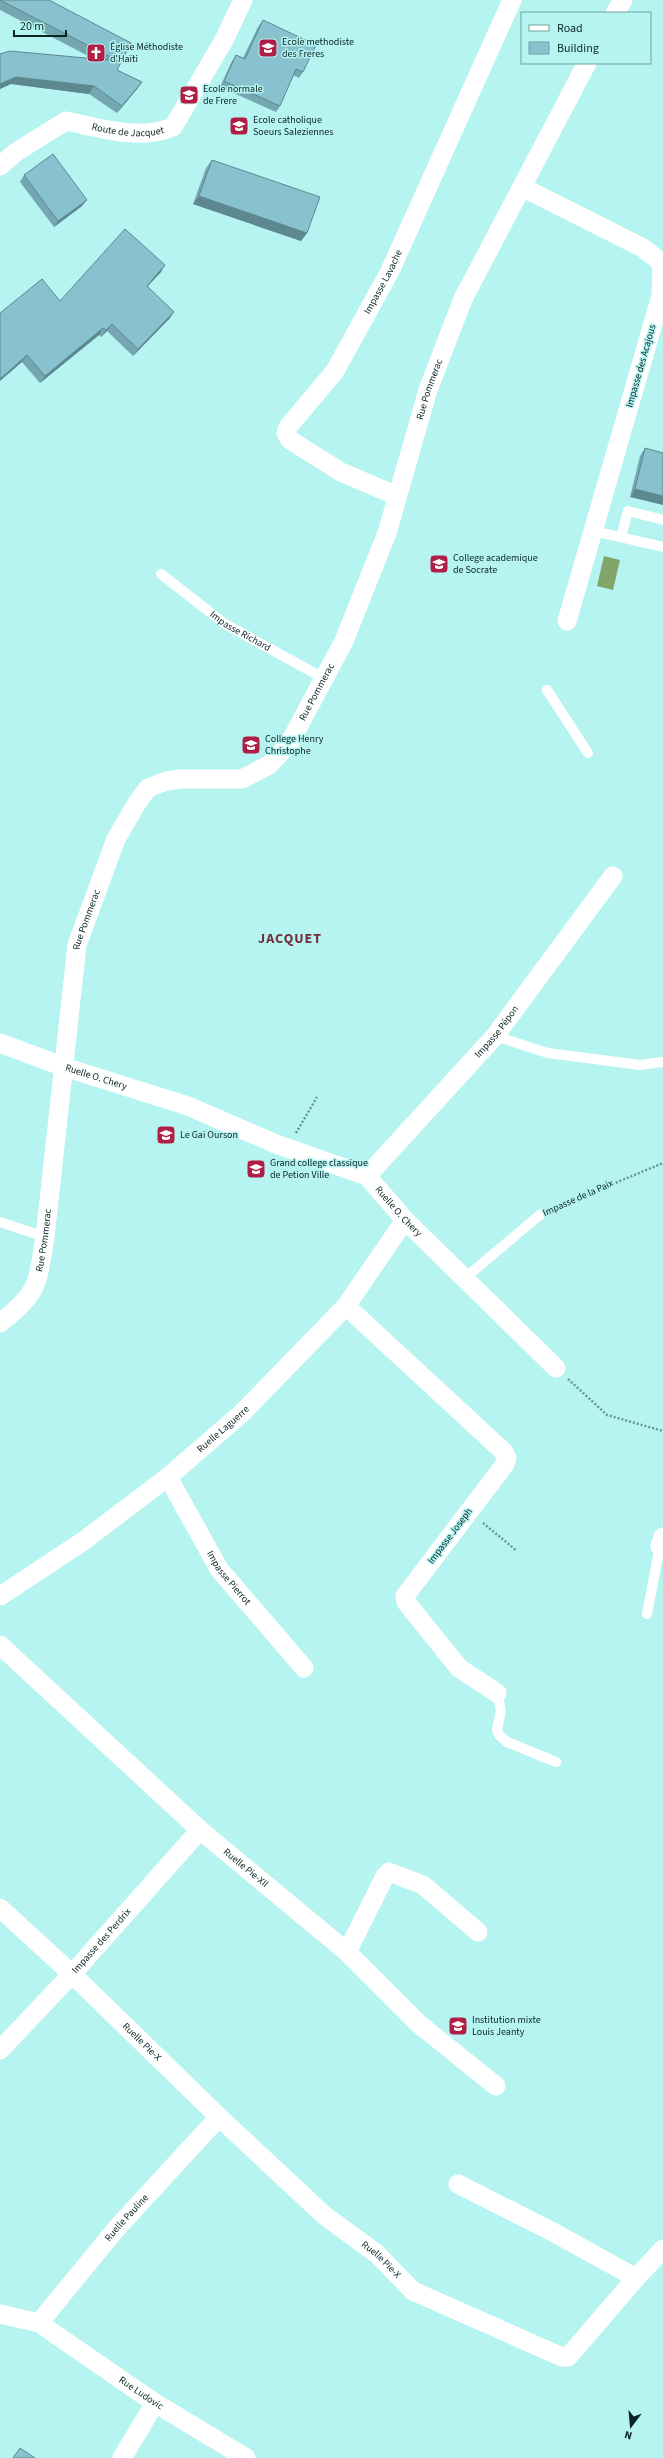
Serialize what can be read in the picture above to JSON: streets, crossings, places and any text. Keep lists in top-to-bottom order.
{
  "streets": {
    "street": [
      "Route de Jacquet",
      "Impasse Lavache",
      "Impasse des Acajous",
      "Rue Pommerac",
      "Impasse Pépon",
      "Ruelle O. Chery",
      "Ruelle Laguerre",
      "Impasse Joseph",
      "Impasse Pierrot",
      "Ruelle Pie-XII",
      "Impasse des Perdrix",
      "Ruelle Pie-X",
      "Ruelle Pauline",
      "Rue Ludovic"
    ],
    "lane": ["Impasse Richard", "Impasse de la Paix"]
  },
  "crossings": [
    ["Impasse Lavache", "Rue Pommerac"],
    ["Impasse des Acajous", "Rue Pommerac"],
    ["Rue Pommerac", "Impasse Richard"],
    ["Rue Pommerac", "Ruelle O. Chery"],
    ["Impasse Pépon", "Ruelle O. Chery"],
    ["Ruelle O. Chery", "Impasse de la Paix"],
    ["Ruelle O. Chery", "Ruelle Laguerre"],
    ["Ruelle Laguerre", "Impasse Joseph"],
    ["Ruelle Laguerre", "Impasse Pierrot"],
    ["Ruelle Pie-XII", "Impasse des Perdrix"],
    ["Impasse des Perdrix", "Ruelle Pie-X"],
    ["Ruelle Pie-X", "Ruelle Pauline"],
    ["Ruelle Pauline", "Rue Ludovic"]
  ],
  "districts": ["JACQUET"],
  "places": {
    "school or university": [
      "Ecole methodiste des Freres",
      "Ecole normale de Frere",
      "Ecole catholique Soeurs Saleziennes",
      "College academique de Socrate",
      "College Henry Christophe",
      "Le Gai Ourson",
      "Grand college classique de Petion Ville",
      "Institution mixte Louis Jeanty"
    ],
    "church": ["Église Méthodiste d'Haïti"]
  },
  "legend": ["Road", "Building"],
  "scale_bar": "20 m",
  "north": "bottom"
}
